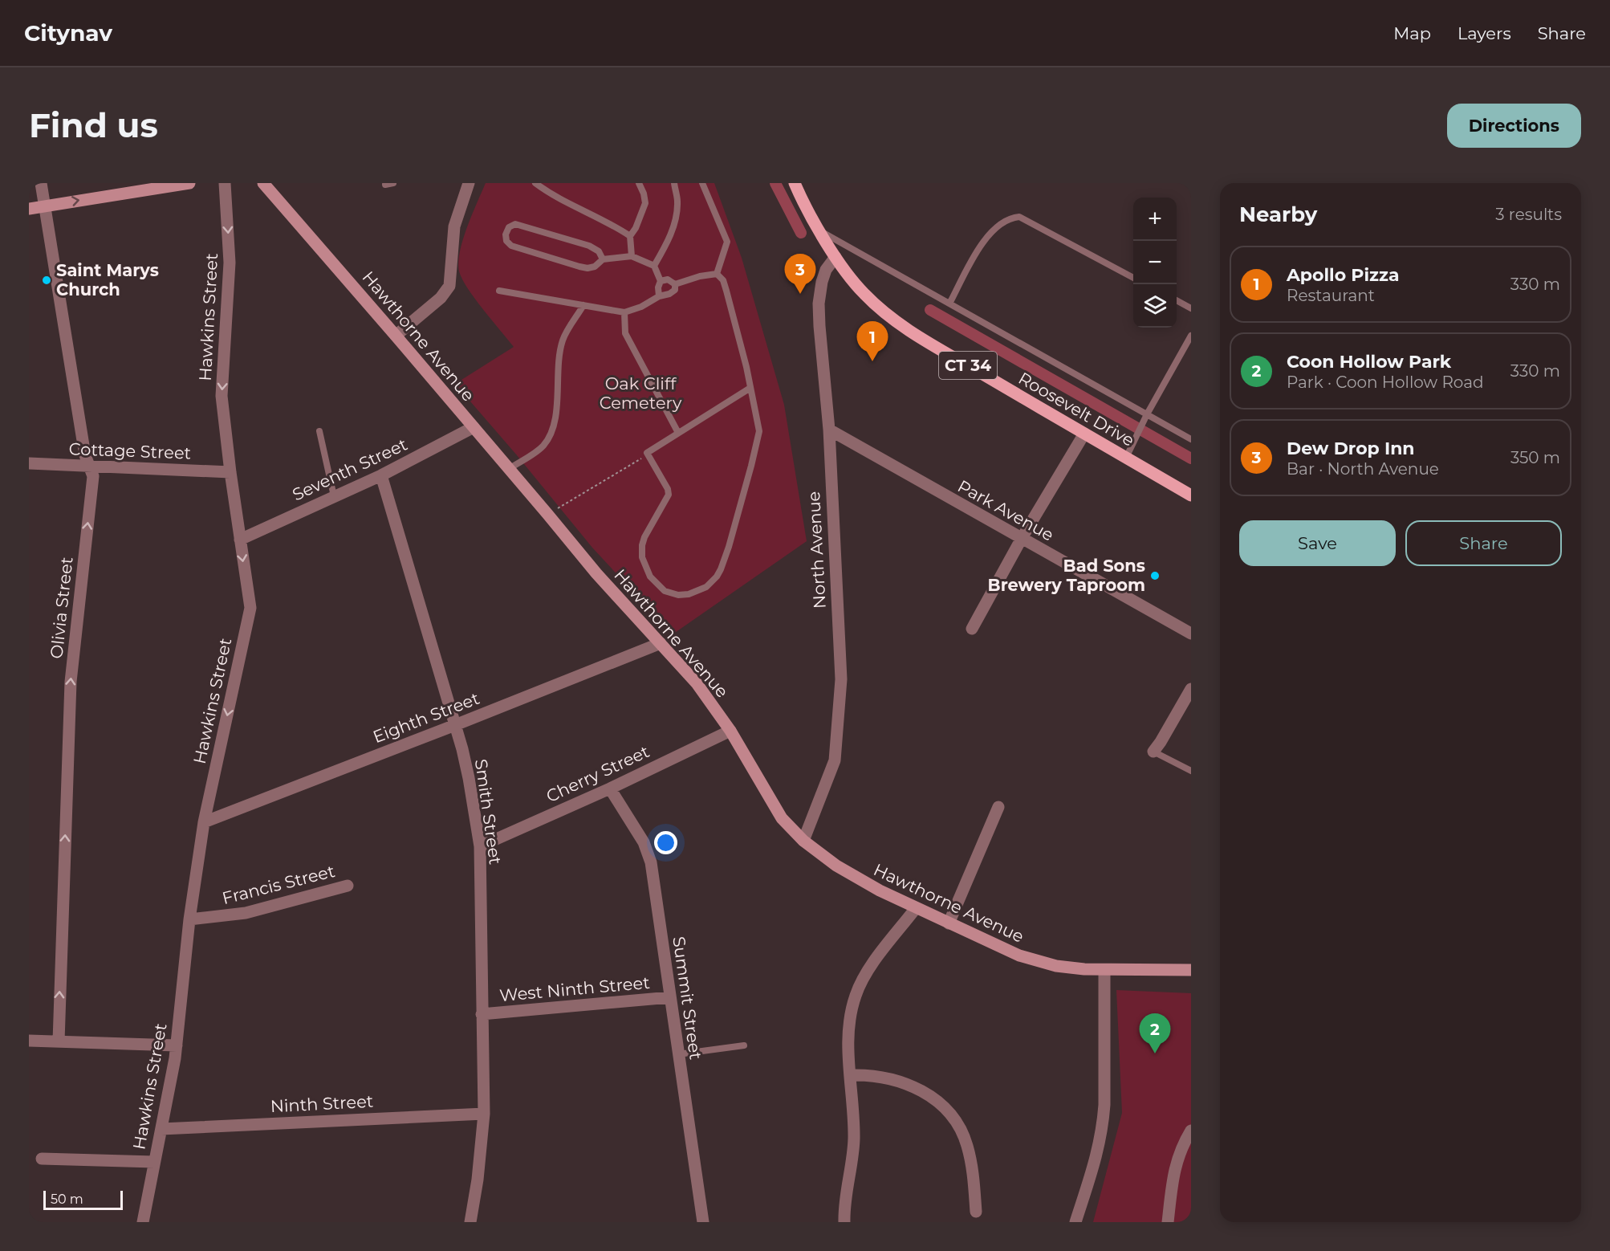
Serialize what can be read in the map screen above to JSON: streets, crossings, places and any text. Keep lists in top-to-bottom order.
{
  "streets": {
    "main road": ["CT 34", "Roosevelt Drive"],
    "street": [
      "Hawkins Street",
      "Hawthorne Avenue",
      "Cottage Street",
      "Seventh Street",
      "Park Avenue",
      "North Avenue",
      "Olivia Street",
      "Eighth Street",
      "Cherry Street",
      "Smith Street",
      "Francis Street",
      "West Ninth Street",
      "Summit Street",
      "Ninth Street"
    ]
  },
  "crossings": [
    ["Hawkins Street", "Cottage Street"],
    ["Hawkins Street", "Seventh Street"],
    ["Hawkins Street", "Eighth Street"],
    ["Hawkins Street", "Francis Street"],
    ["Hawkins Street", "Ninth Street"],
    ["Hawthorne Avenue", "Seventh Street"],
    ["Hawthorne Avenue", "North Avenue"],
    ["Hawthorne Avenue", "Eighth Street"],
    ["Hawthorne Avenue", "Cherry Street"],
    ["Roosevelt Drive", "North Avenue"],
    ["Cottage Street", "Olivia Street"],
    ["Seventh Street", "Smith Street"],
    ["Park Avenue", "North Avenue"],
    ["Eighth Street", "Smith Street"],
    ["Cherry Street", "Smith Street"],
    ["Cherry Street", "Summit Street"],
    ["Smith Street", "West Ninth Street"],
    ["Smith Street", "Ninth Street"],
    ["West Ninth Street", "Summit Street"]
  ],
  "one_way": ["Hawkins Street", "Olivia Street"],
  "parks": ["Oak Cliff Cemetery"],
  "places": ["Saint Marys Church", "Bad Sons Brewery Taproom"],
  "scale_bar": "50 m",
  "page": {
    "header": "Citynav",
    "nav": ["Map", "Layers", "Share"],
    "buttons": [
      "Directions",
      ["Save", "Share"]
    ],
    "title": "Find us",
    "heading": ["Nearby", "3 results"],
    "map_buttons": ["+", "−"],
    "list": [
      {
        "mark": "1",
        "name": "Apollo Pizza",
        "note": "Restaurant",
        "value": "330 m"
      },
      {
        "mark": "2",
        "name": "Coon Hollow Park",
        "note": "Park · Coon Hollow Road",
        "value": "330 m"
      },
      {
        "mark": "3",
        "name": "Dew Drop Inn",
        "note": "Bar · North Avenue",
        "value": "350 m"
      }
    ],
    "pins": ["3", "1", "2"],
    "scale": "50 m"
  }
}
